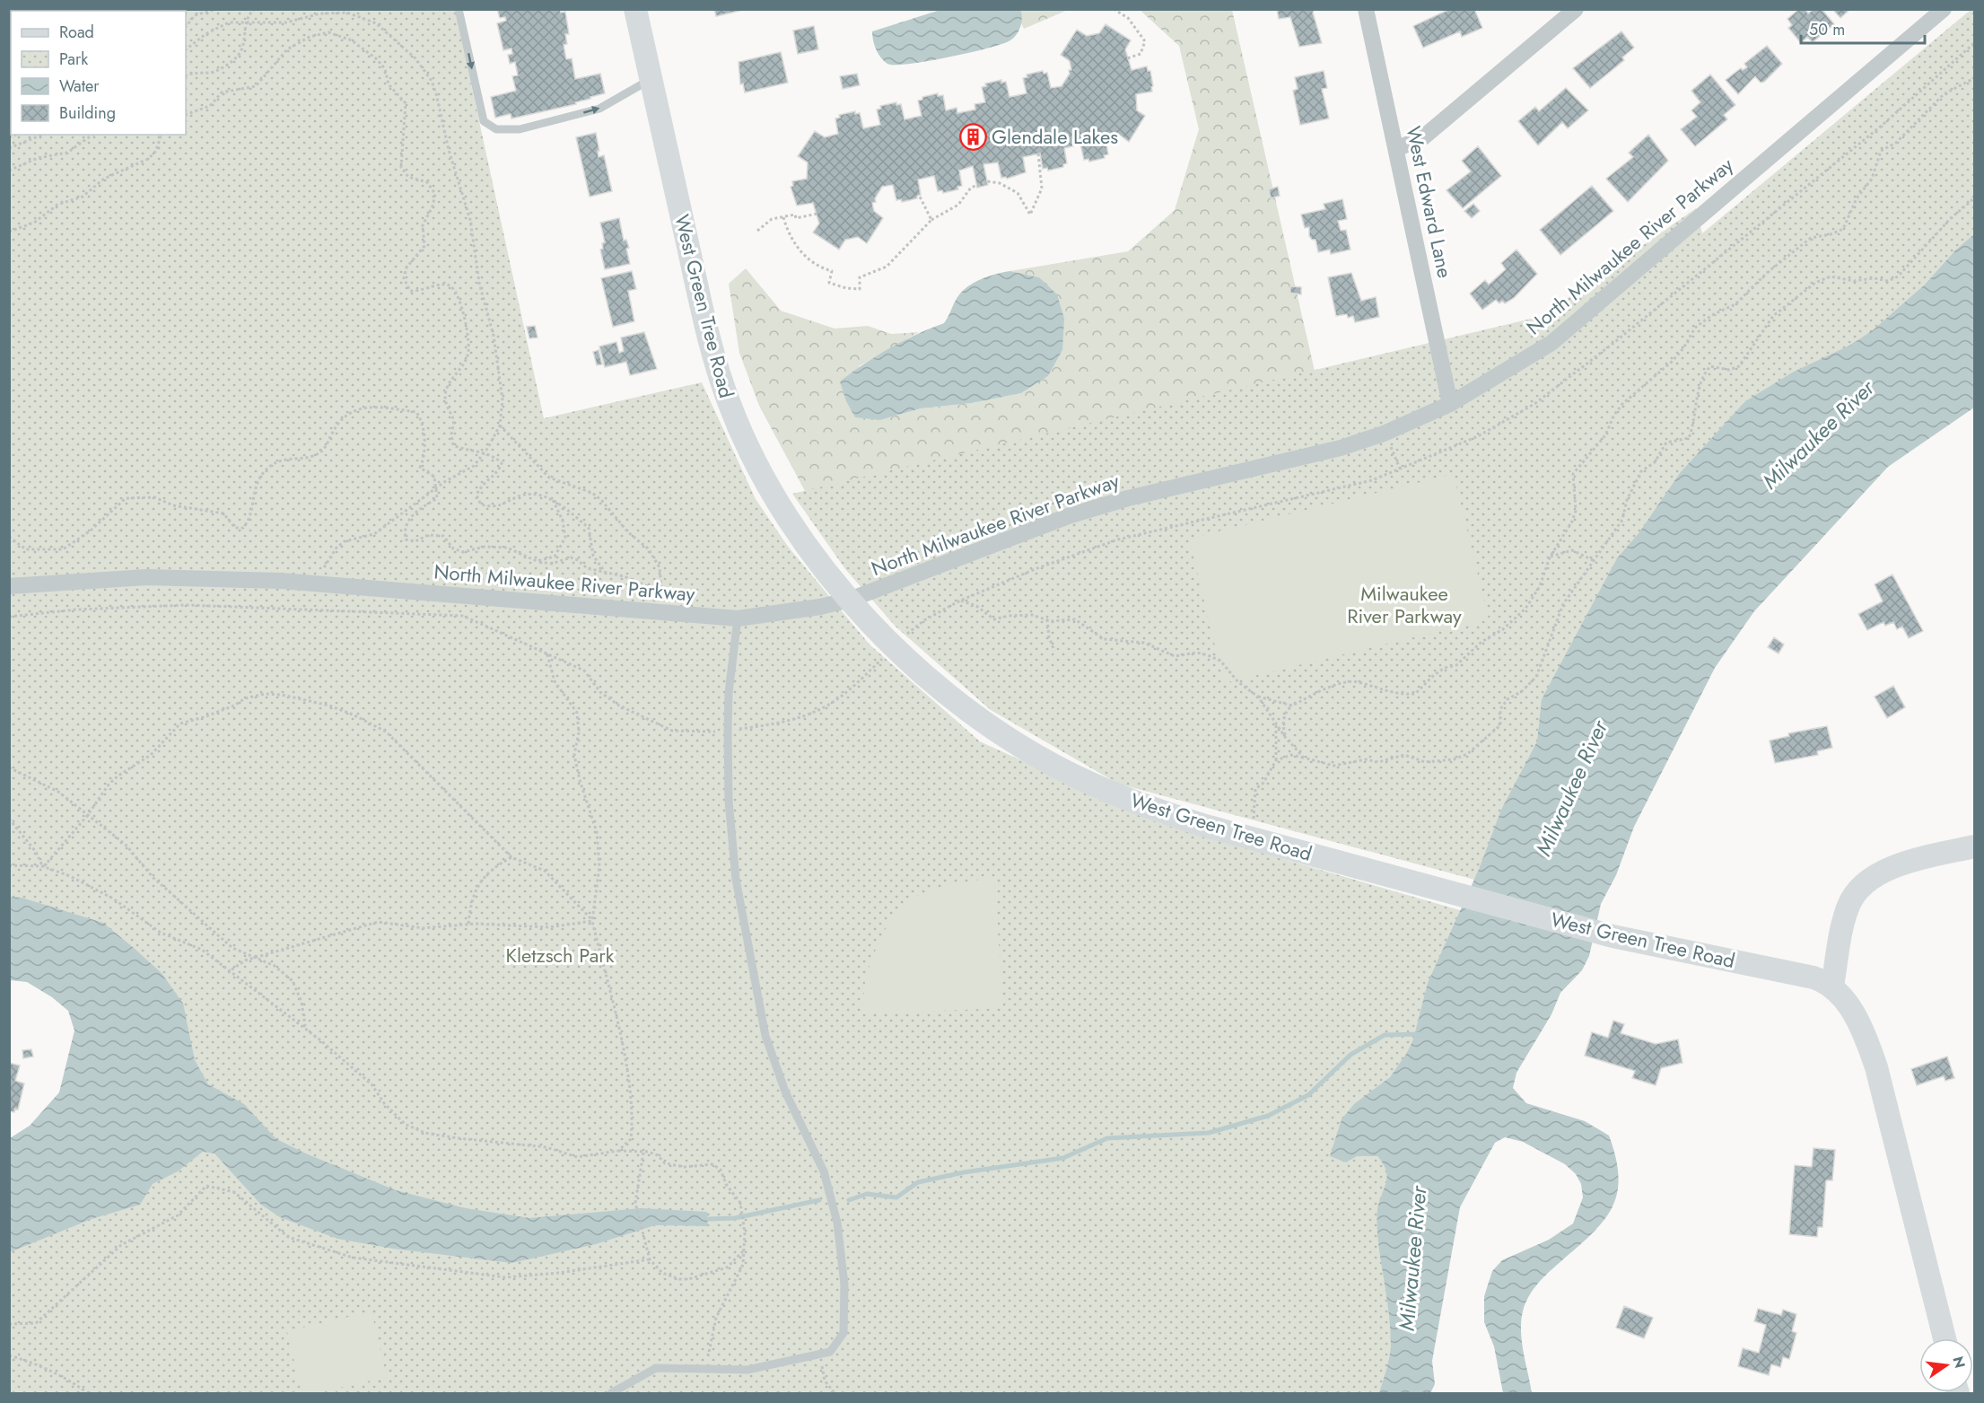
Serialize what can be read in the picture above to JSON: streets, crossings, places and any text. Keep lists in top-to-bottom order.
{
  "streets": {
    "street": ["West Edward Lane", "North Milwaukee River Parkway", "West Green Tree Road"]
  },
  "crossings": [
    ["West Edward Lane", "North Milwaukee River Parkway"],
    ["North Milwaukee River Parkway", "West Green Tree Road"]
  ],
  "water": ["Milwaukee River"],
  "parks": ["Milwaukee River Parkway", "Kletzsch Park"],
  "places": {
    "building": ["Glendale Lakes"]
  },
  "legend": [
    "Road",
    "Park",
    "Water",
    "Building"
  ],
  "scale_bar": "50 m",
  "north": "right"
}
